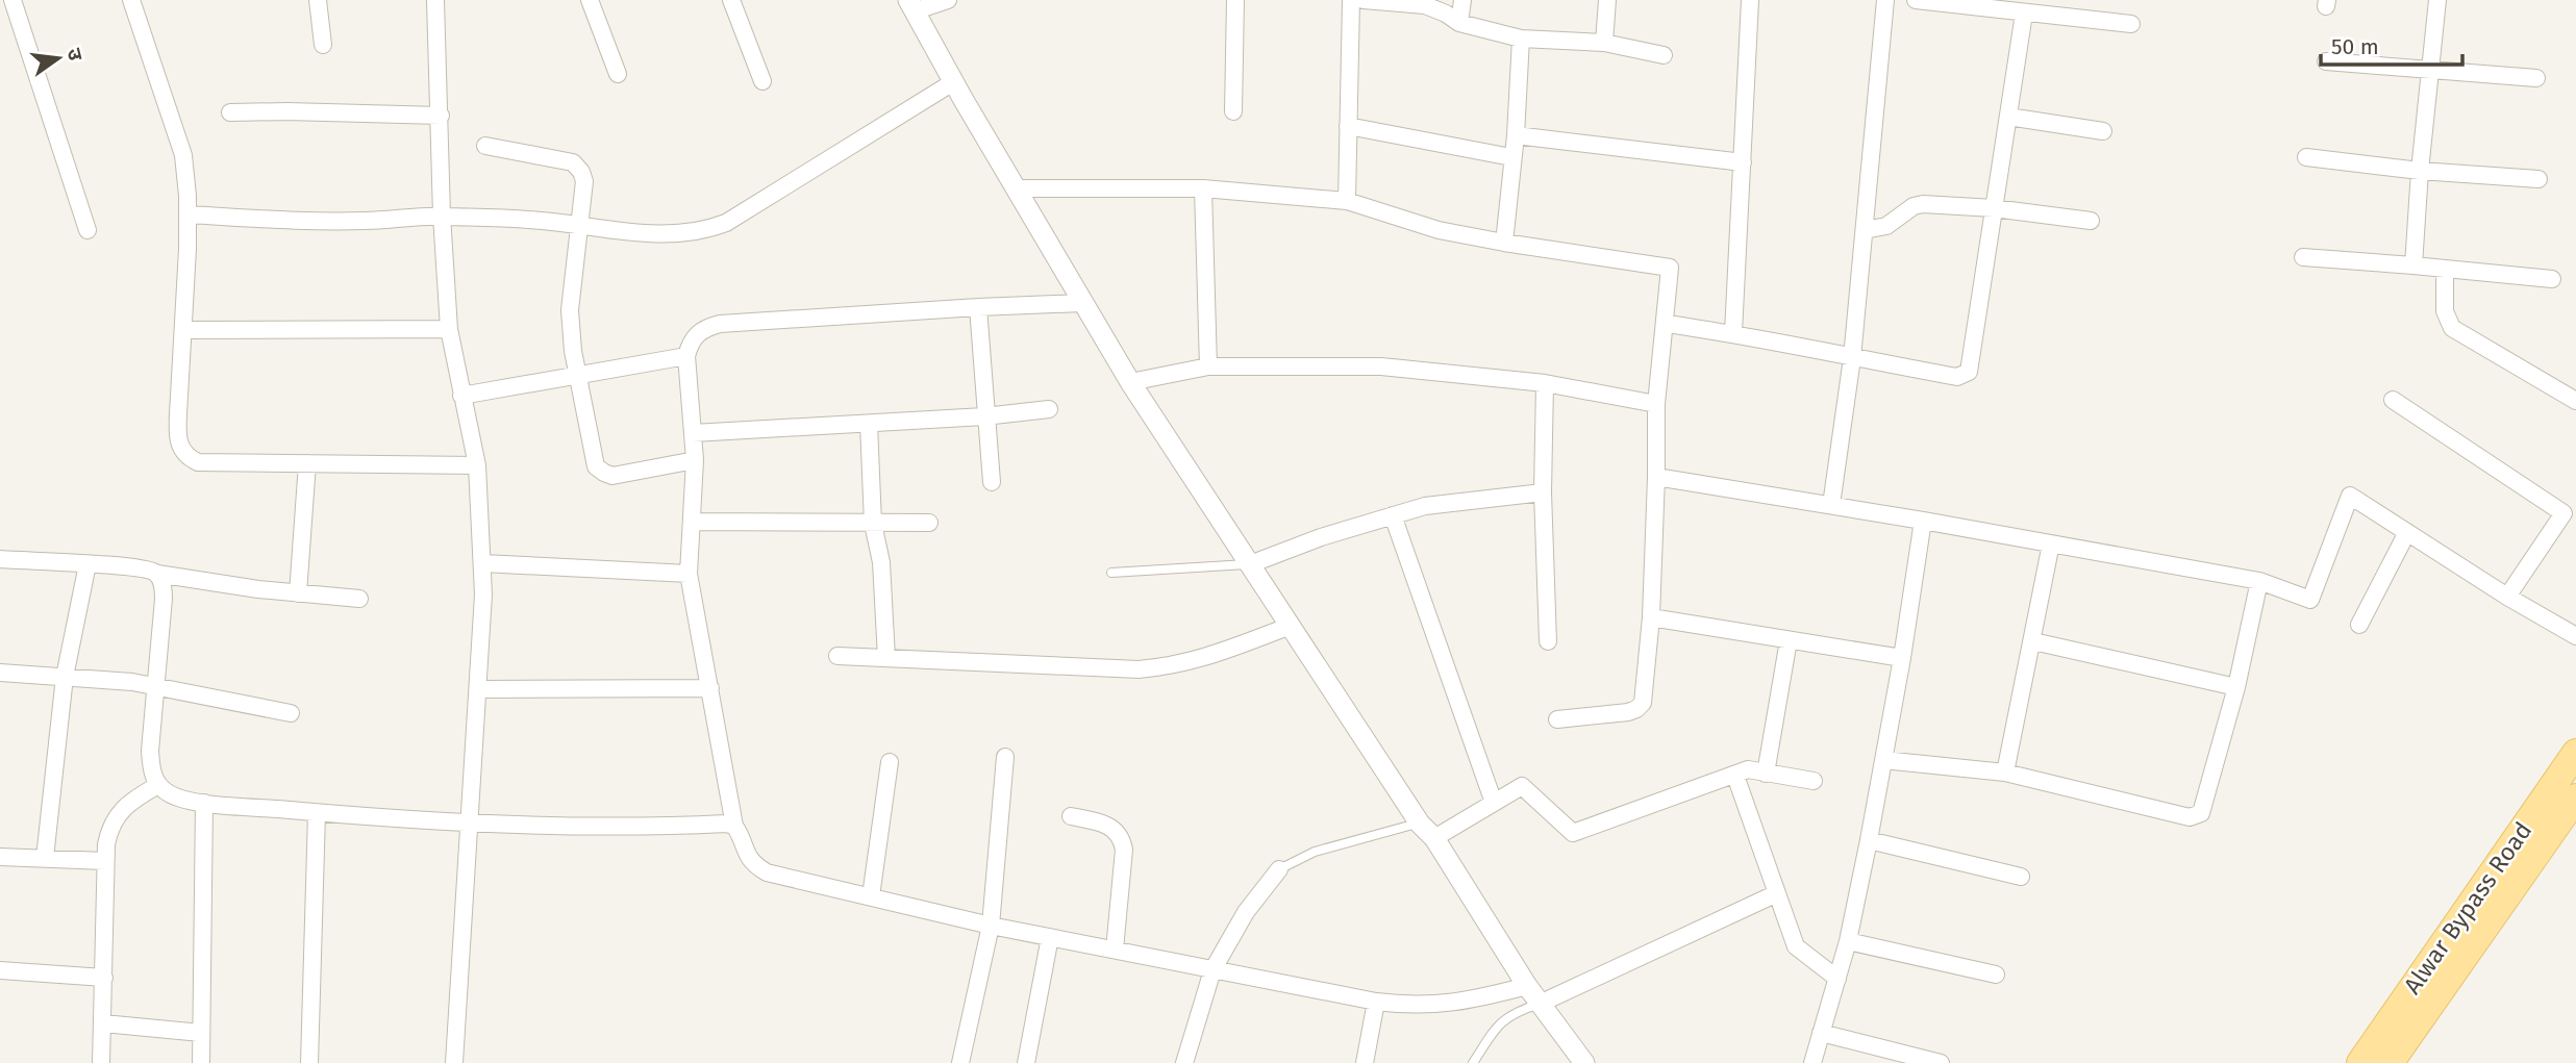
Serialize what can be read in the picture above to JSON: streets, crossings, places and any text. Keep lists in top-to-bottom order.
{
  "streets": {
    "main road": ["Alwar Bypass Road"]
  },
  "scale_bar": "50 m",
  "north": "right"
}
